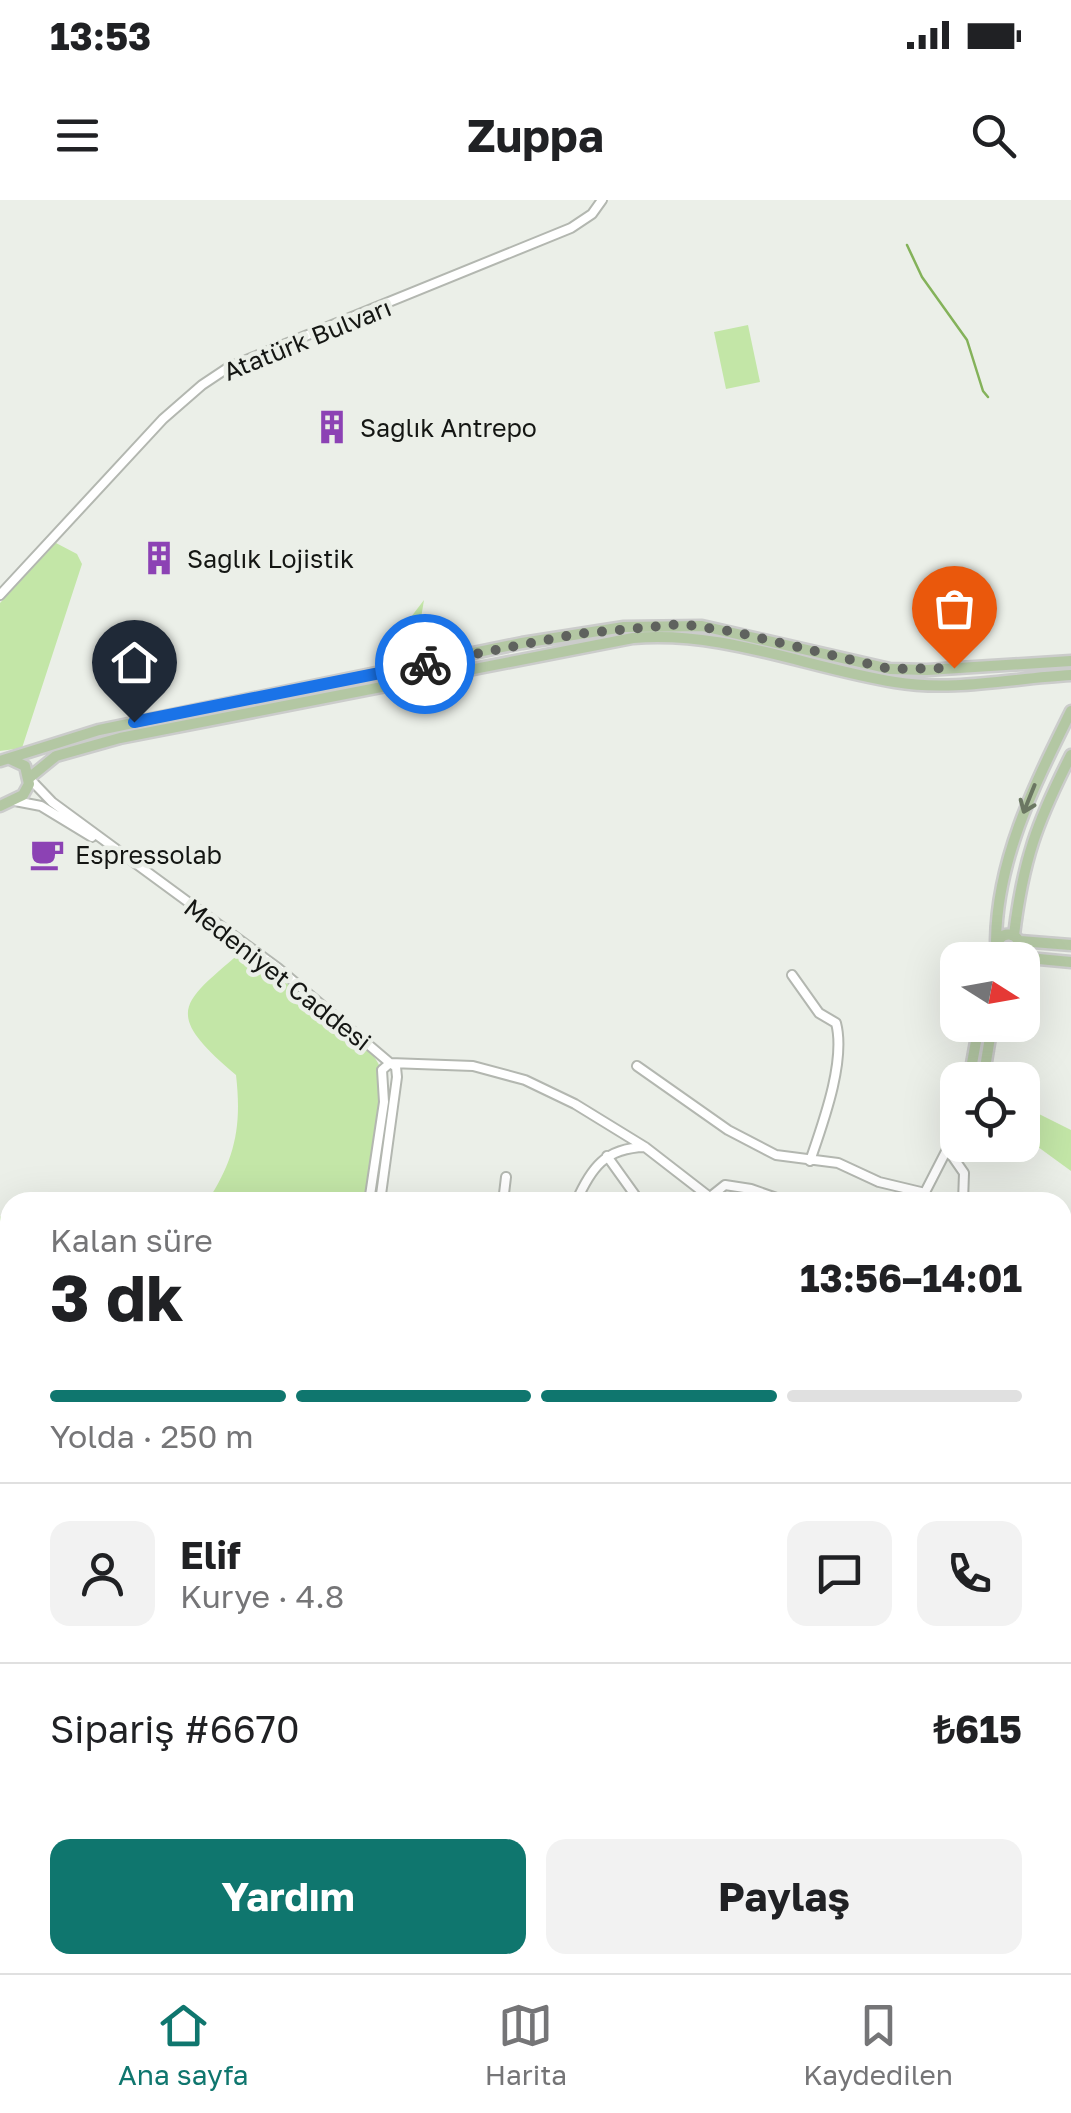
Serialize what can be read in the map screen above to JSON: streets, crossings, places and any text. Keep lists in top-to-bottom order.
{
  "streets": {
    "street": ["Atatürk Bulvarı", "Medeniyet Caddesi"]
  },
  "places": {
    "building": ["Sağlık Antrepo", "Sağlık Lojistik"],
    "cafe": ["Espressolab"]
  },
  "north": "right",
  "page": {
    "status": "13:53",
    "header": "Zuppa",
    "heading": ["3 dk", "Kalan süre", "13:56–14:01"],
    "panel": [
      "Elif",
      "Kurye · 4.8",
      "Sipariş #6670",
      "₺615"
    ],
    "bar": "Yolda · 250 m",
    "buttons": ["Yardım", "Paylaş"],
    "tabs": ["Ana sayfa", "Harita", "Kaydedilen"]
  }
}
